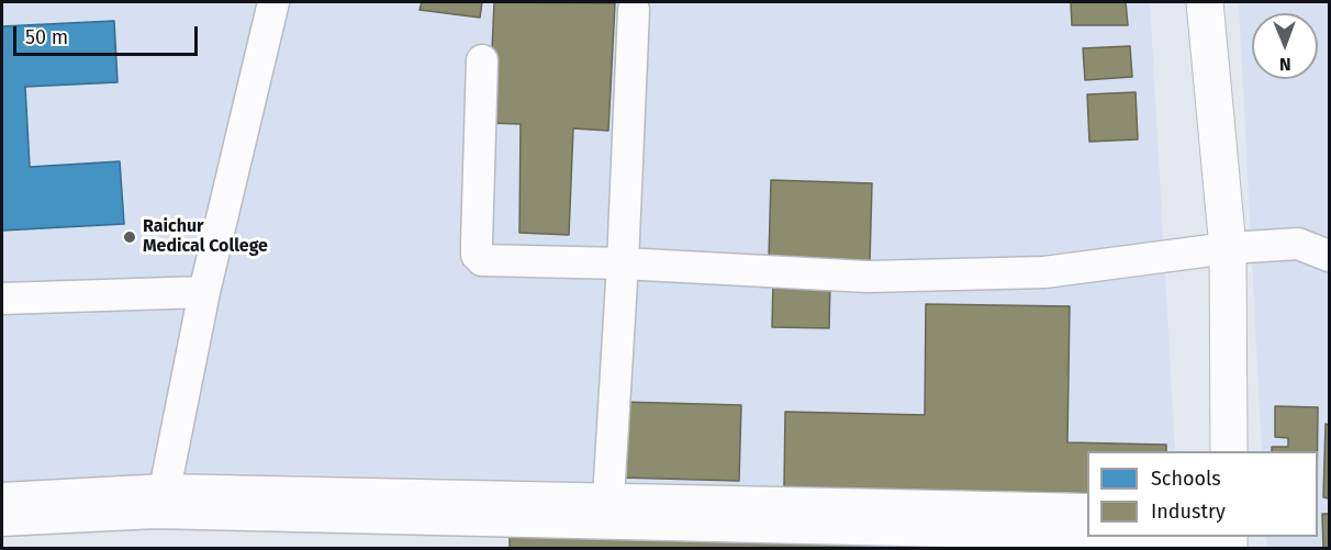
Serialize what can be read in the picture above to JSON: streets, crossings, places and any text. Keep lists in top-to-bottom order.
{
  "places": ["Raichur Medical College"],
  "legend": ["Schools", "Industry"],
  "scale_bar": "50 m",
  "north": "bottom"
}
